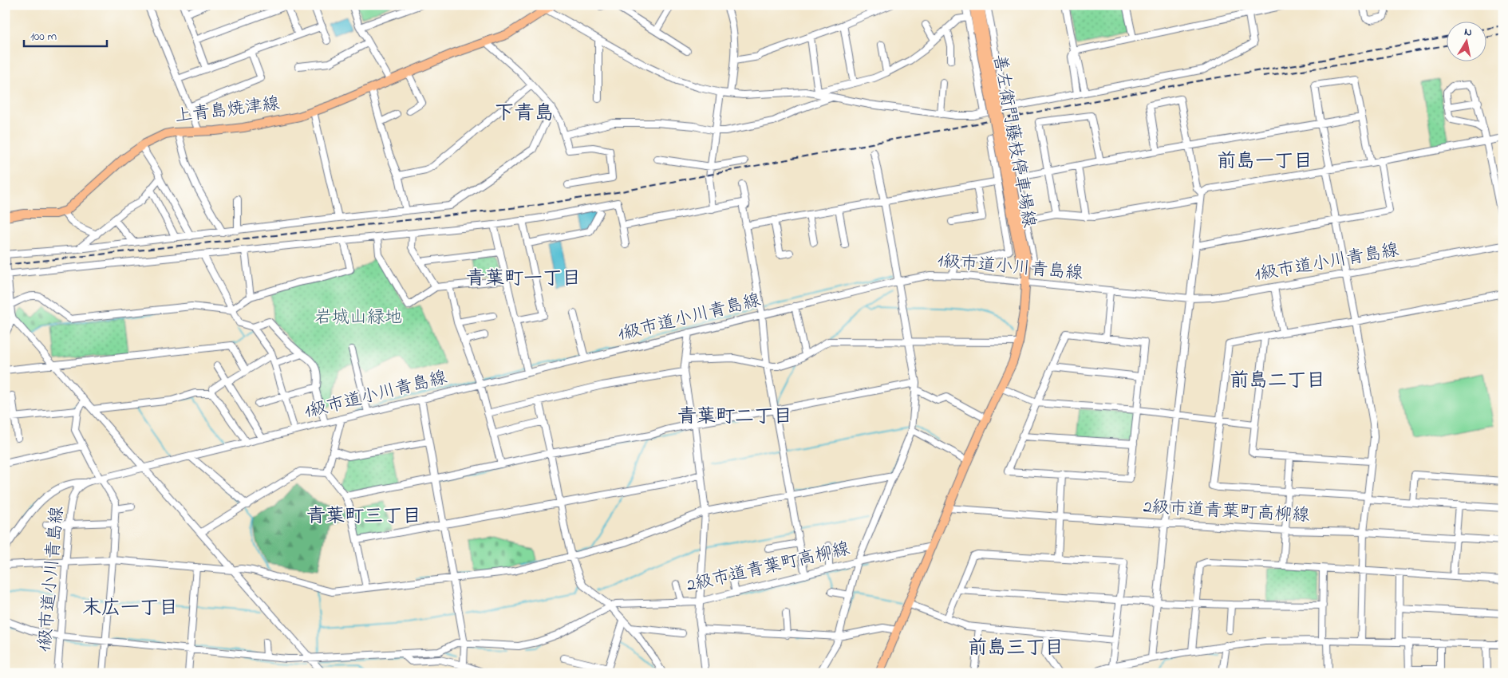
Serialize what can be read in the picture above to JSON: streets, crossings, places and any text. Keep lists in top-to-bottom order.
{
  "streets": {
    "main road": ["上青島焼津線", "善左衛門藤枝停車場線"],
    "street": ["1級市道小川青島線", "2級市道青葉町高柳線"]
  },
  "crossings": [
    ["善左衛門藤枝停車場線", "1級市道小川青島線"],
    ["善左衛門藤枝停車場線", "2級市道青葉町高柳線"],
    ["1級市道小川青島線", "2級市道青葉町高柳線"]
  ],
  "districts": [
    "下青島",
    "前島一丁目",
    "青葉町一丁目",
    "前島二丁目",
    "青葉町二丁目",
    "青葉町三丁目",
    "末広一丁目",
    "前島三丁目"
  ],
  "parks": ["岩城山緑地"],
  "scale_bar": "100 m",
  "north": "top"
}
